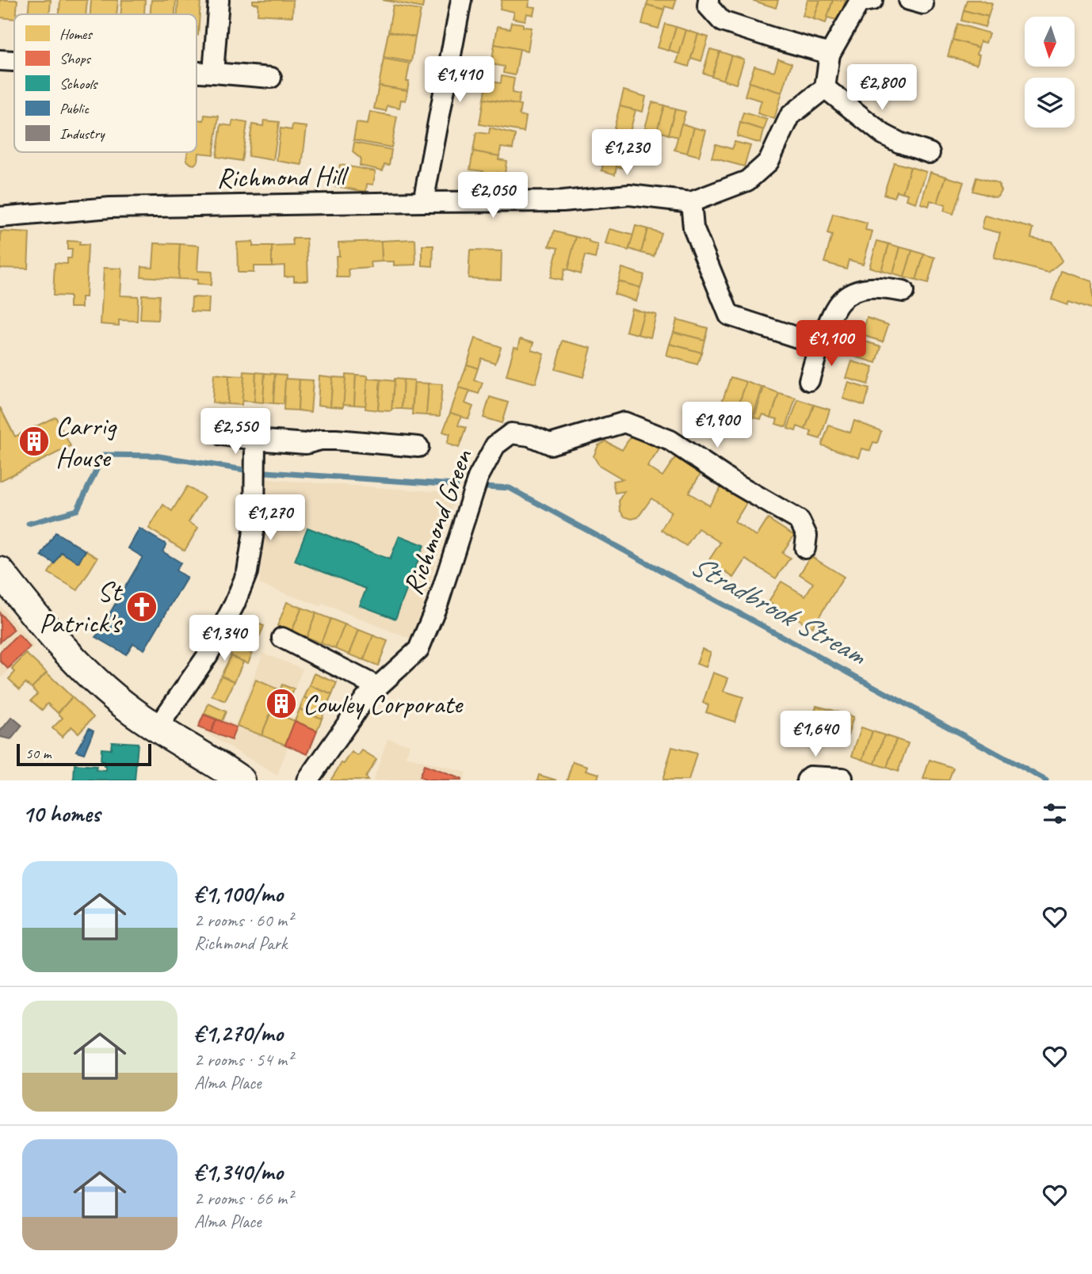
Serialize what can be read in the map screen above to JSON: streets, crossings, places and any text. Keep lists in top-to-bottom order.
{
  "streets": {
    "street": ["Richmond Hill", "Richmond Green"]
  },
  "water": ["Stradbrook Stream"],
  "places": {
    "building": ["Carrig House", "Cowley Corporate"],
    "church": ["St Patrick's"]
  },
  "legend": [
    "Homes",
    "Shops",
    "Schools",
    "Public",
    "Industry"
  ],
  "scale_bar": "50 m",
  "north": "bottom",
  "page": {
    "price": [
      "€1,410",
      "€2,800",
      "€1,230",
      "€2,050",
      "€1,100",
      "€1,900",
      "€2,550",
      "€1,270",
      "€1,340",
      "€1,640"
    ],
    "scale": "50 m",
    "heading": "10 homes",
    "list": [
      {
        "name": "€1,100/mo",
        "note": "2 rooms · 60 m² · Richmond Park"
      },
      {
        "name": "€1,270/mo",
        "note": "2 rooms · 54 m² · Alma Place"
      },
      {
        "name": "€1,340/mo",
        "note": "2 rooms · 66 m² · Alma Place"
      }
    ]
  }
}
